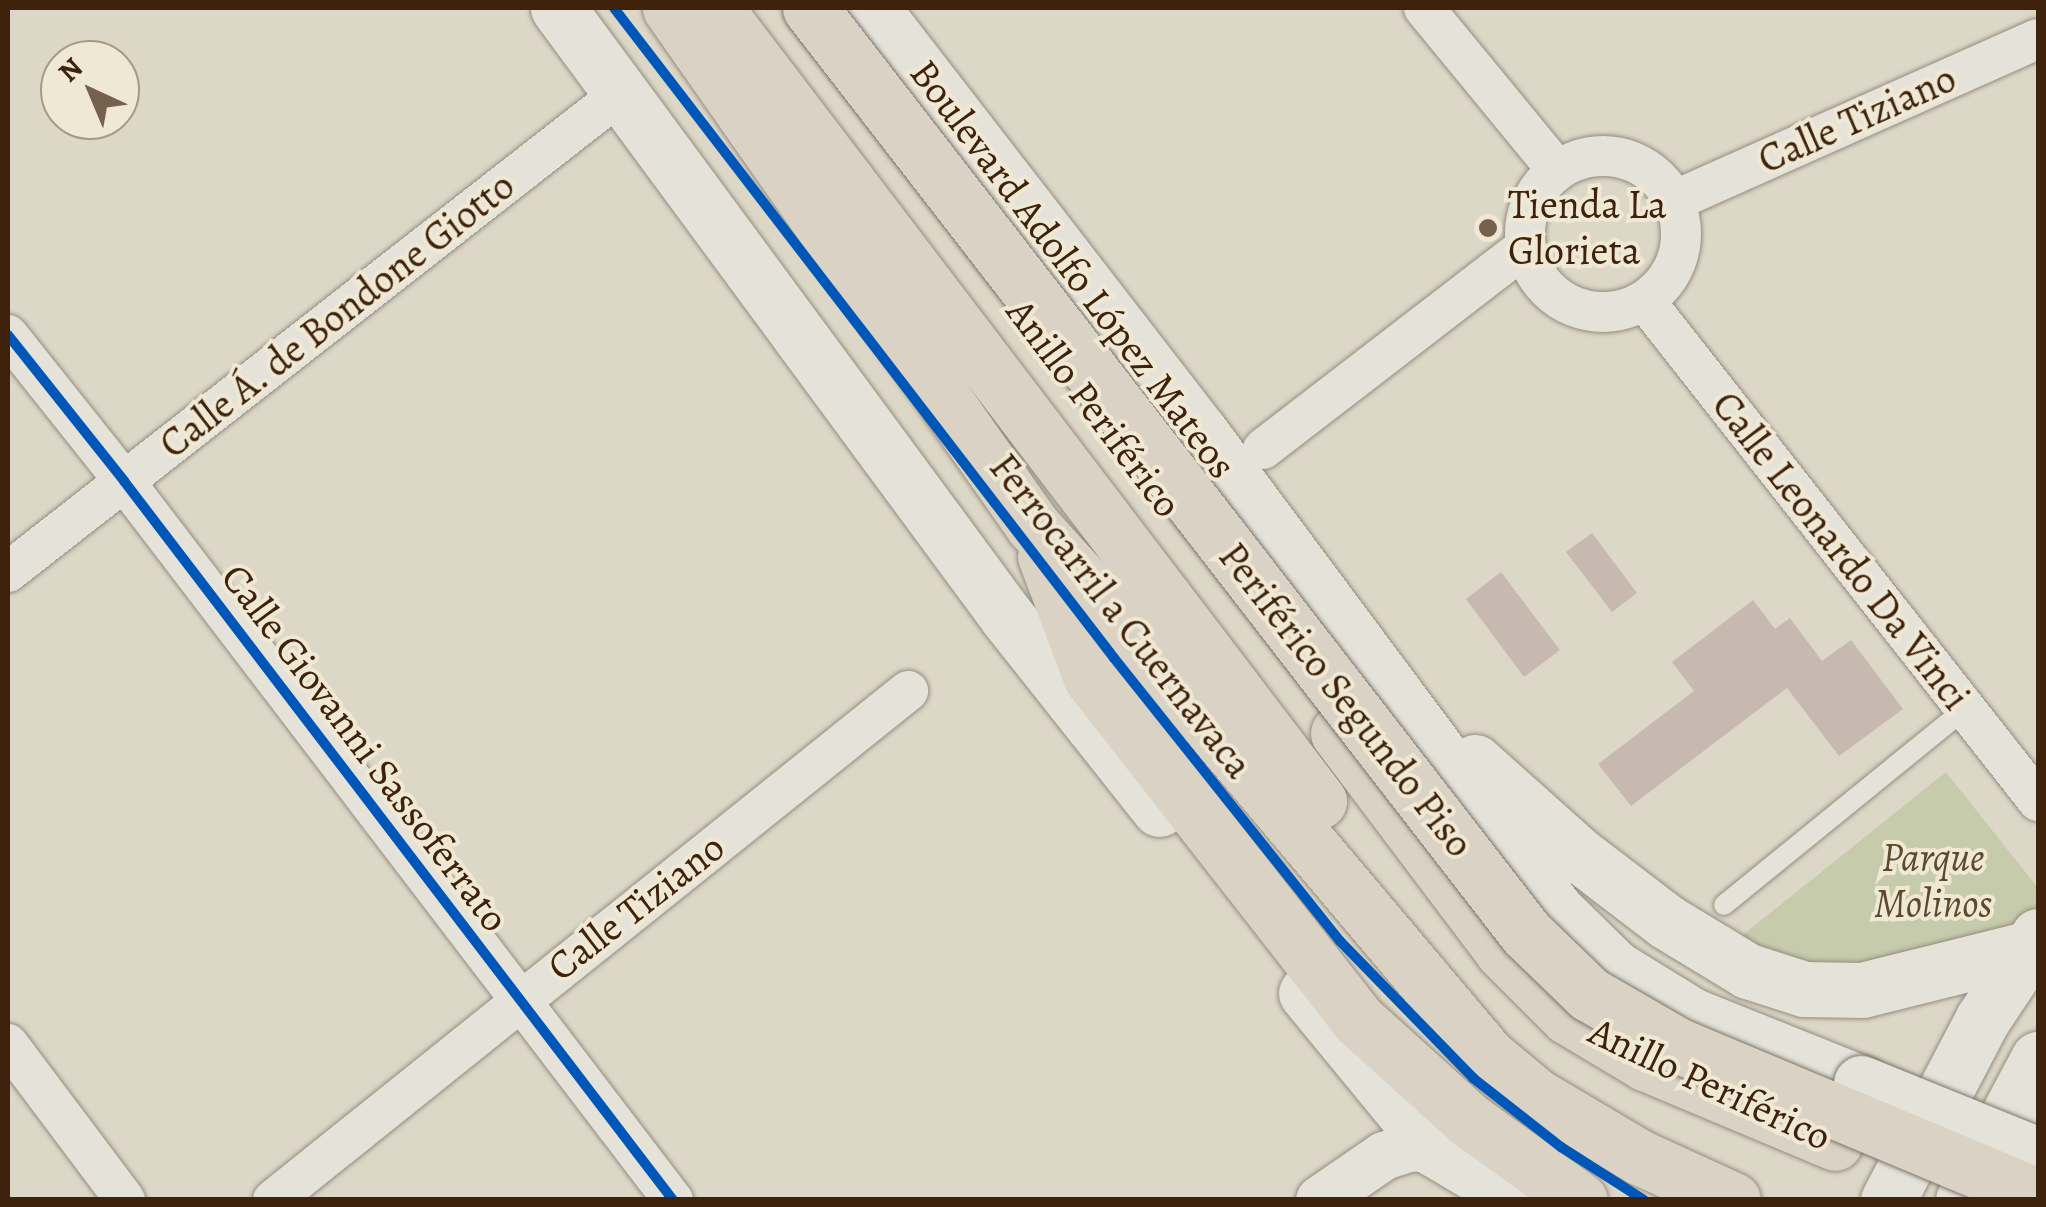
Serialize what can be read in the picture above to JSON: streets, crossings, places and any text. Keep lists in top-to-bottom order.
{
  "streets": {
    "highway": ["Anillo Periférico", "Periférico Segundo Piso"],
    "main road": ["Boulevard Adolfo López Mateos"],
    "street": [
      "Calle Tiziano",
      "Calle Á. de Bondone Giotto",
      "Calle Leonardo Da Vinci",
      "Calle Giovanni Sassoferrato"
    ],
    "cycle path": ["Ferrocarril a Cuernavaca"]
  },
  "crossings": [
    ["Calle Tiziano", "Calle Leonardo Da Vinci"],
    ["Calle Tiziano", "Calle Giovanni Sassoferrato"],
    ["Calle Á. de Bondone Giotto", "Calle Giovanni Sassoferrato"]
  ],
  "parks": ["Parque Molinos"],
  "places": ["Tienda La Glorieta"],
  "north": "top left"
}
